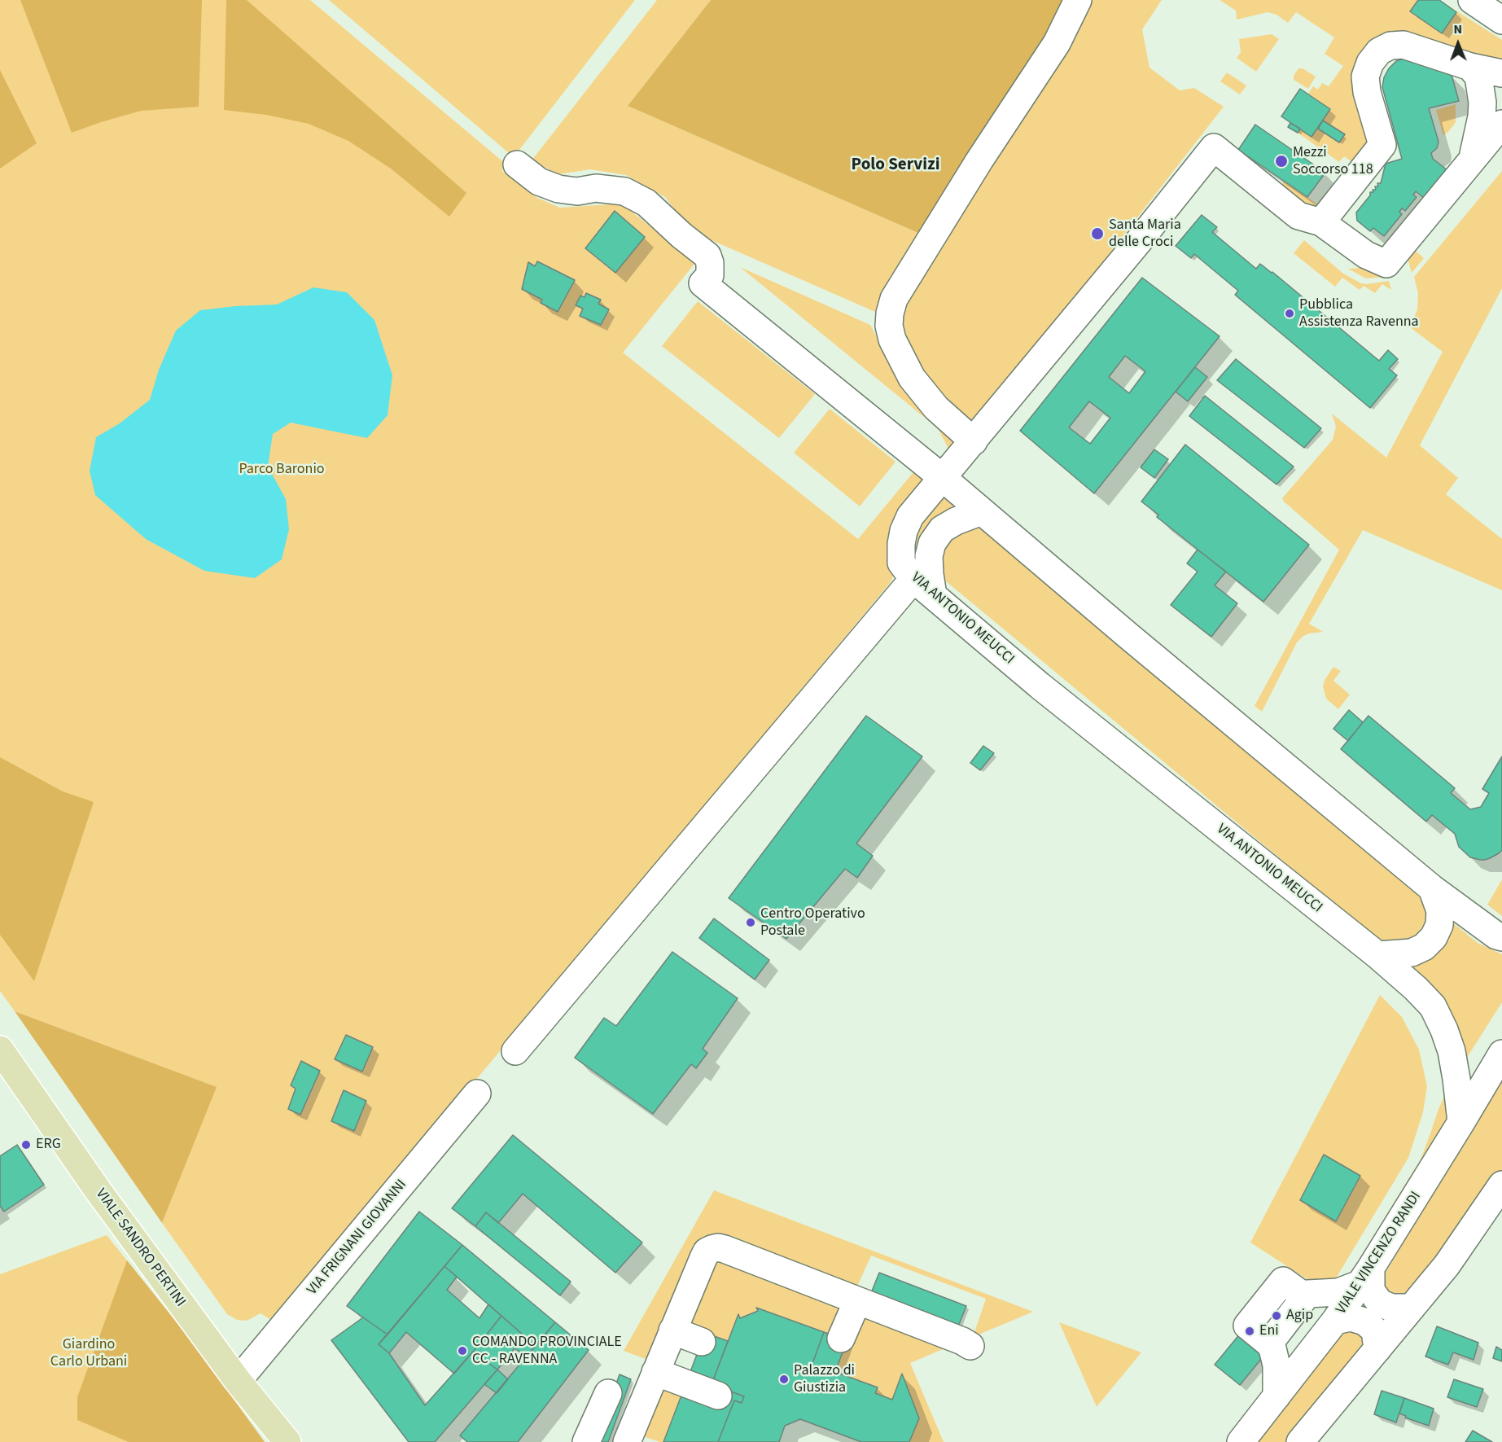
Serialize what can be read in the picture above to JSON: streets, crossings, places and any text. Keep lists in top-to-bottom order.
{
  "streets": {
    "main road": ["VIALE SANDRO PERTINI"],
    "street": ["VIA ANTONIO MEUCCI", "VIA FRIGNANI GIOVANNI", "VIALE VINCENZO RANDI"]
  },
  "crossings": [
    ["VIA ANTONIO MEUCCI", "VIALE VINCENZO RANDI"],
    ["VIA FRIGNANI GIOVANNI", "VIALE SANDRO PERTINI"]
  ],
  "districts": ["Polo Servizi"],
  "parks": ["Parco Baronio", "Giardino Carlo Urbani"],
  "places": [
    "Mezzi Soccorso 118",
    "Santa Maria delle Croci",
    "Pubblica Assistenza Ravenna",
    "Centro Operativo Postale",
    "ERG",
    "Agip",
    "Eni",
    "COMANDO PROVINCIALE CC - RAVENNA",
    "Palazzo di Giustizia"
  ],
  "north": "top"
}
